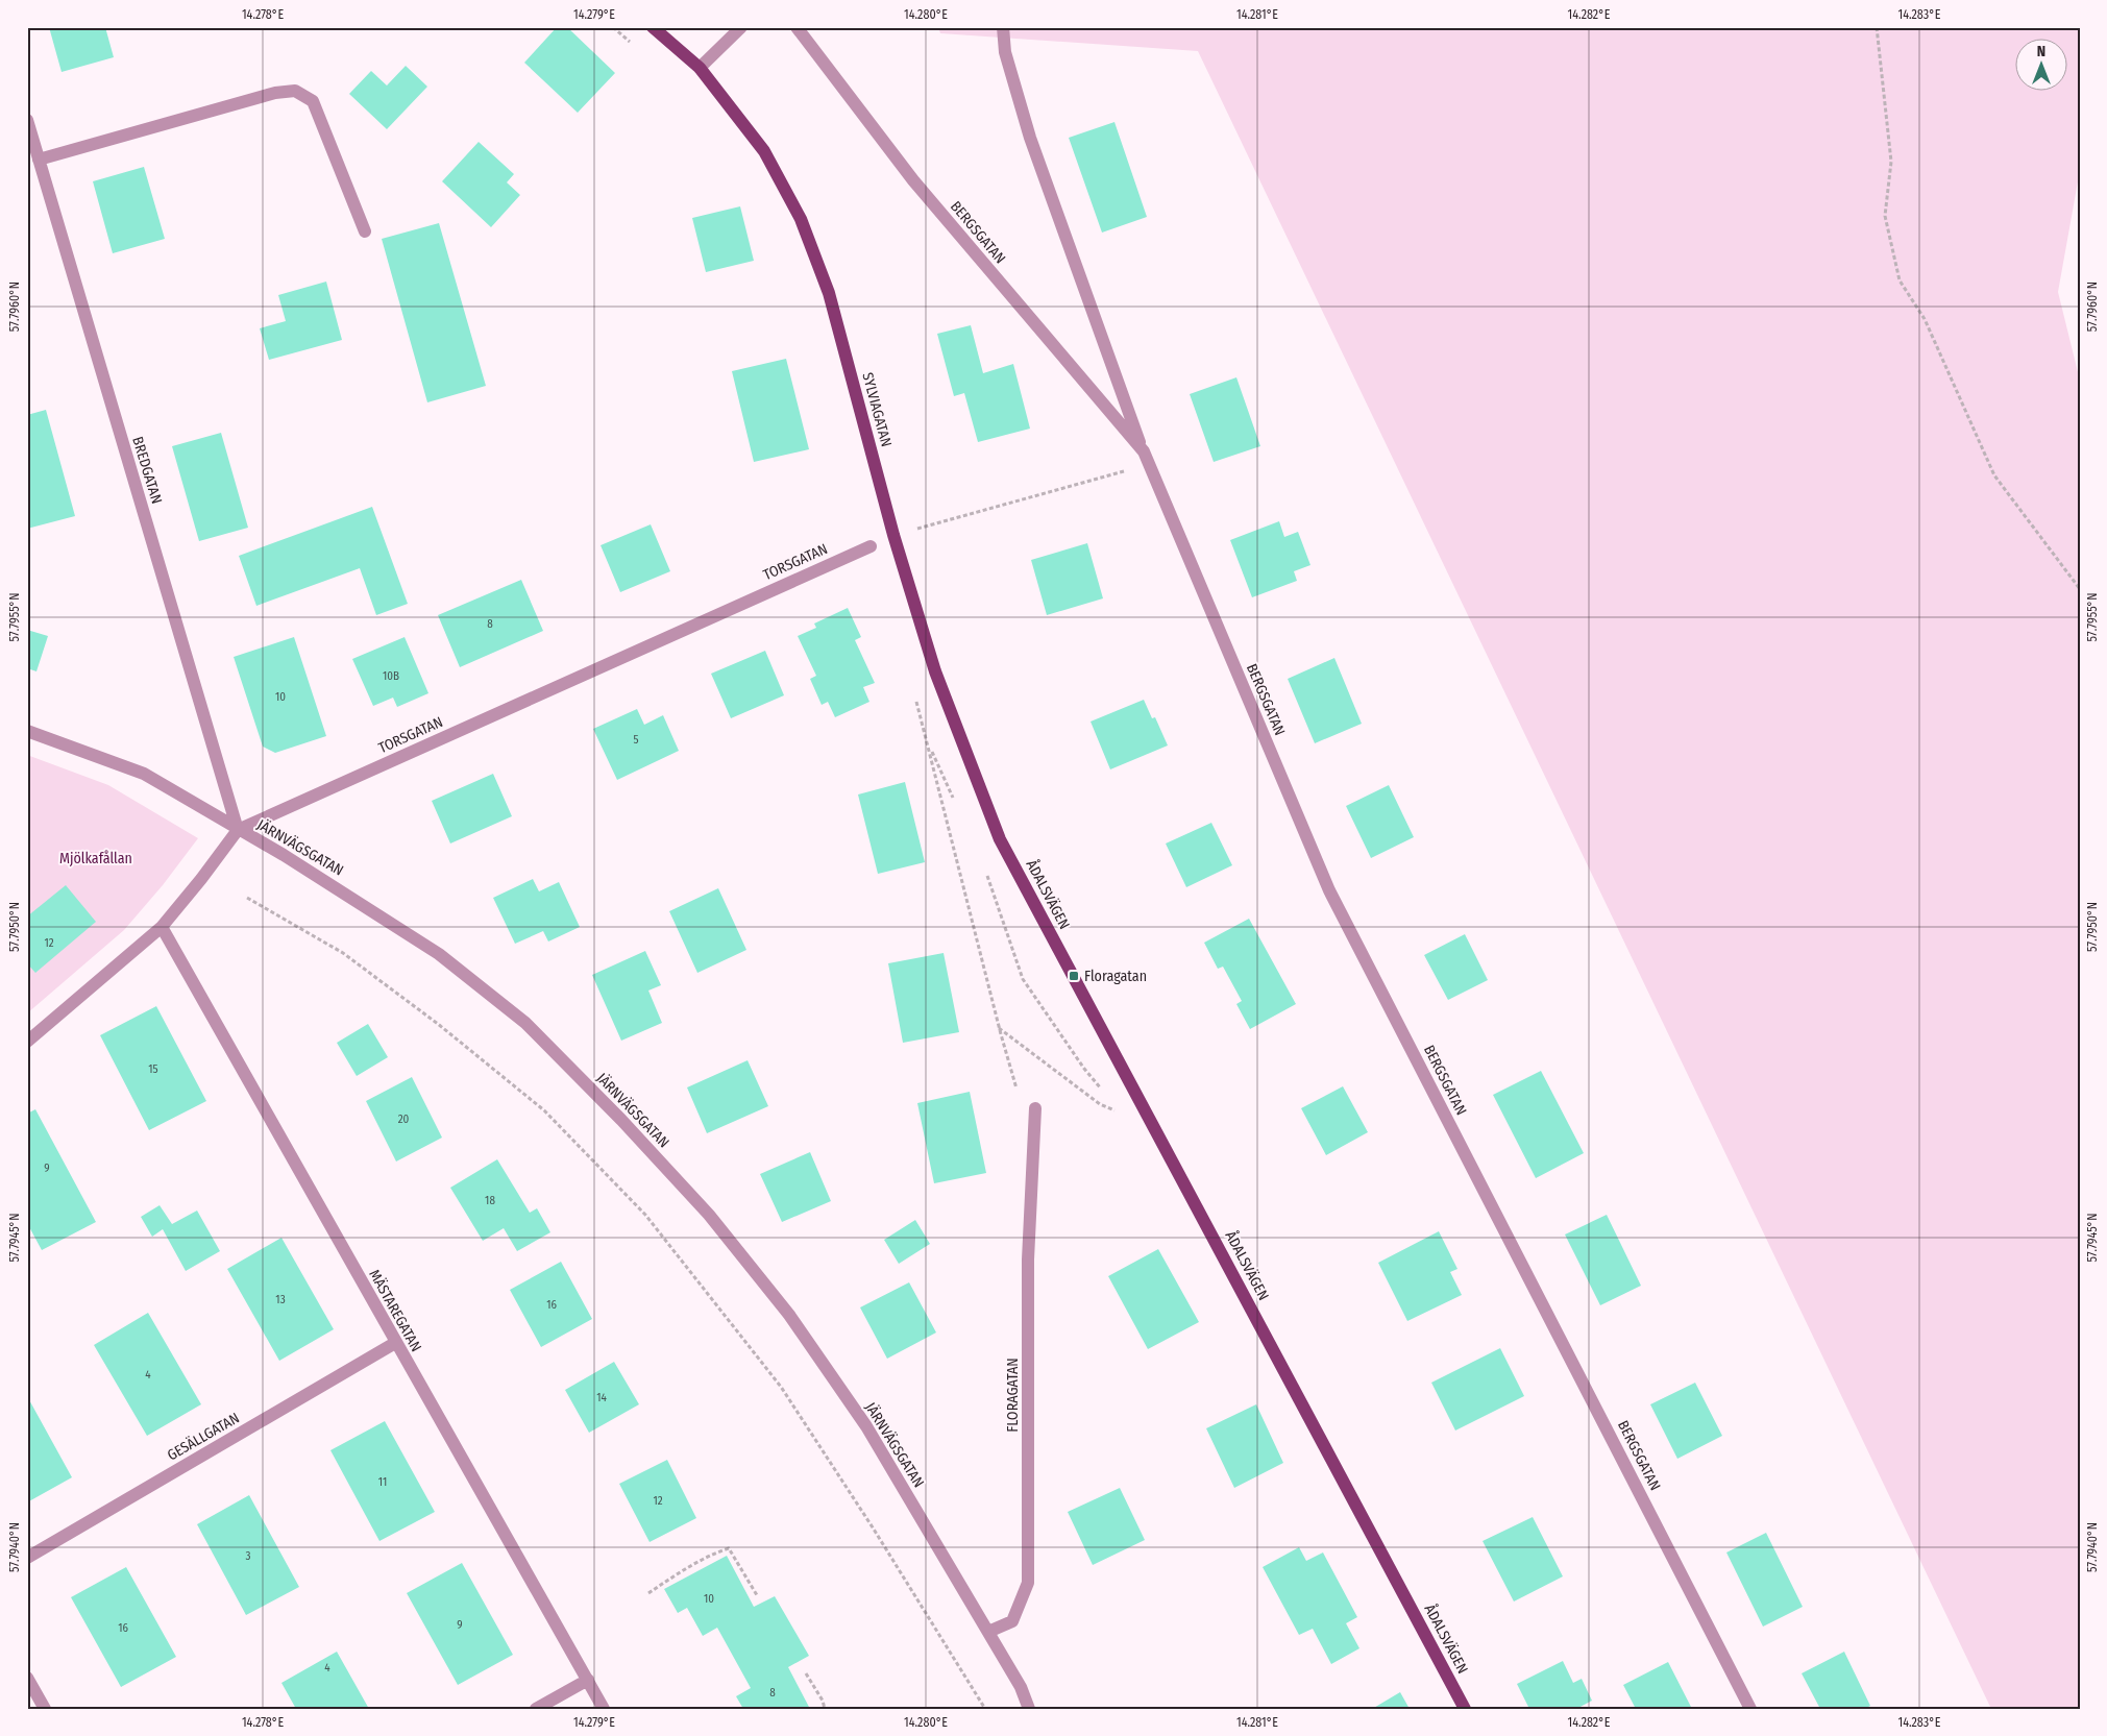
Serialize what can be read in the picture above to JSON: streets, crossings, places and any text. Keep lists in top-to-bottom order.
{
  "streets": {
    "main road": ["SYLVIAGATAN", "ÅDALSVÄGEN"],
    "street": [
      "BERGSGATAN",
      "BREDGATAN",
      "TORSGATAN",
      "JÄRNVÄGSGATAN",
      "MÄSTAREGATAN",
      "FLORAGATAN",
      "GESÄLLGATAN"
    ]
  },
  "crossings": [
    ["SYLVIAGATAN", "ÅDALSVÄGEN"],
    ["BREDGATAN", "TORSGATAN"],
    ["BREDGATAN", "JÄRNVÄGSGATAN"],
    ["TORSGATAN", "JÄRNVÄGSGATAN"],
    ["TORSGATAN", "MÄSTAREGATAN"],
    ["JÄRNVÄGSGATAN", "FLORAGATAN"],
    ["MÄSTAREGATAN", "GESÄLLGATAN"]
  ],
  "parks": ["Mjölkafållan"],
  "places": {
    "transit": ["Floragatan"]
  },
  "house_numbers": [
    "8",
    "10B",
    "10",
    "5",
    "12",
    "15",
    "20",
    "9",
    "18",
    "13",
    "16",
    "4",
    "14",
    "11",
    "12",
    "3",
    "10",
    "9",
    "16",
    "4",
    "8"
  ],
  "north": "top",
  "coordinates": [
    "14.278°E",
    "14.279°E",
    "14.280°E",
    "14.281°E",
    "14.282°E",
    "14.283°E",
    "57.7960°N",
    "57.7955°N",
    "57.7950°N",
    "57.7945°N",
    "57.7940°N"
  ]
}
